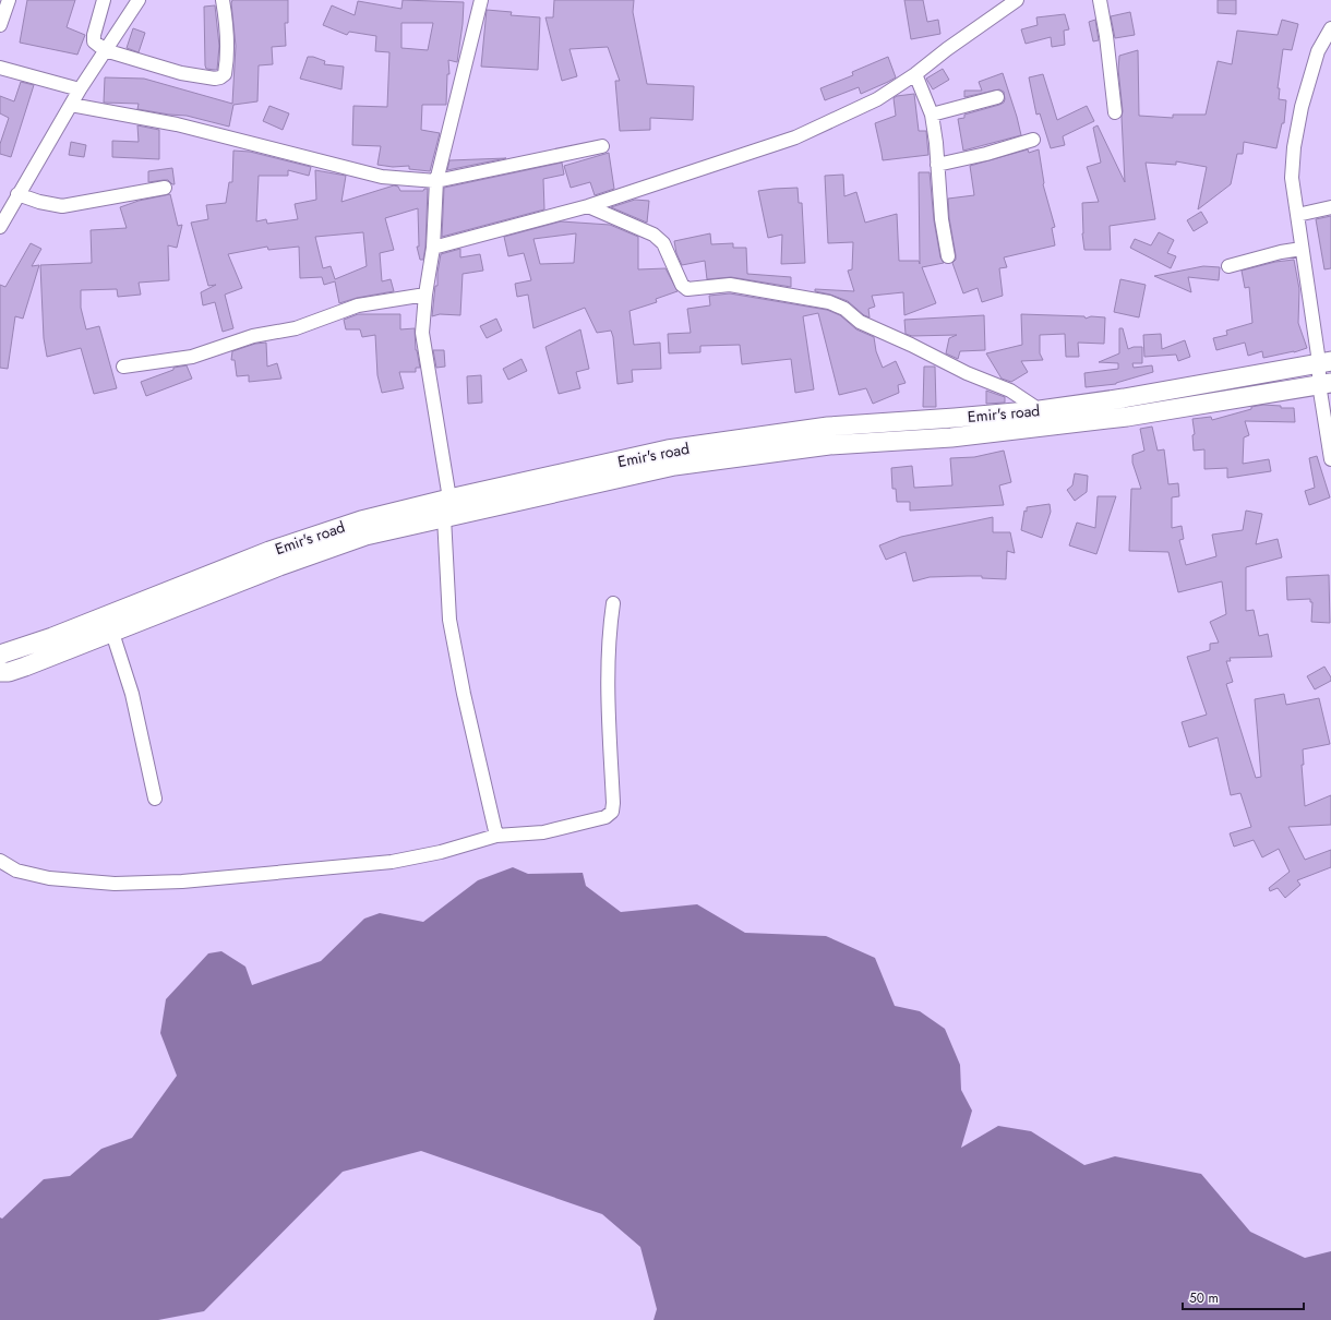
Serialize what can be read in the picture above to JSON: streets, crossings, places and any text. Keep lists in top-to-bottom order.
{
  "streets": {
    "main road": ["Emir's road"]
  },
  "scale_bar": "50 m"
}
